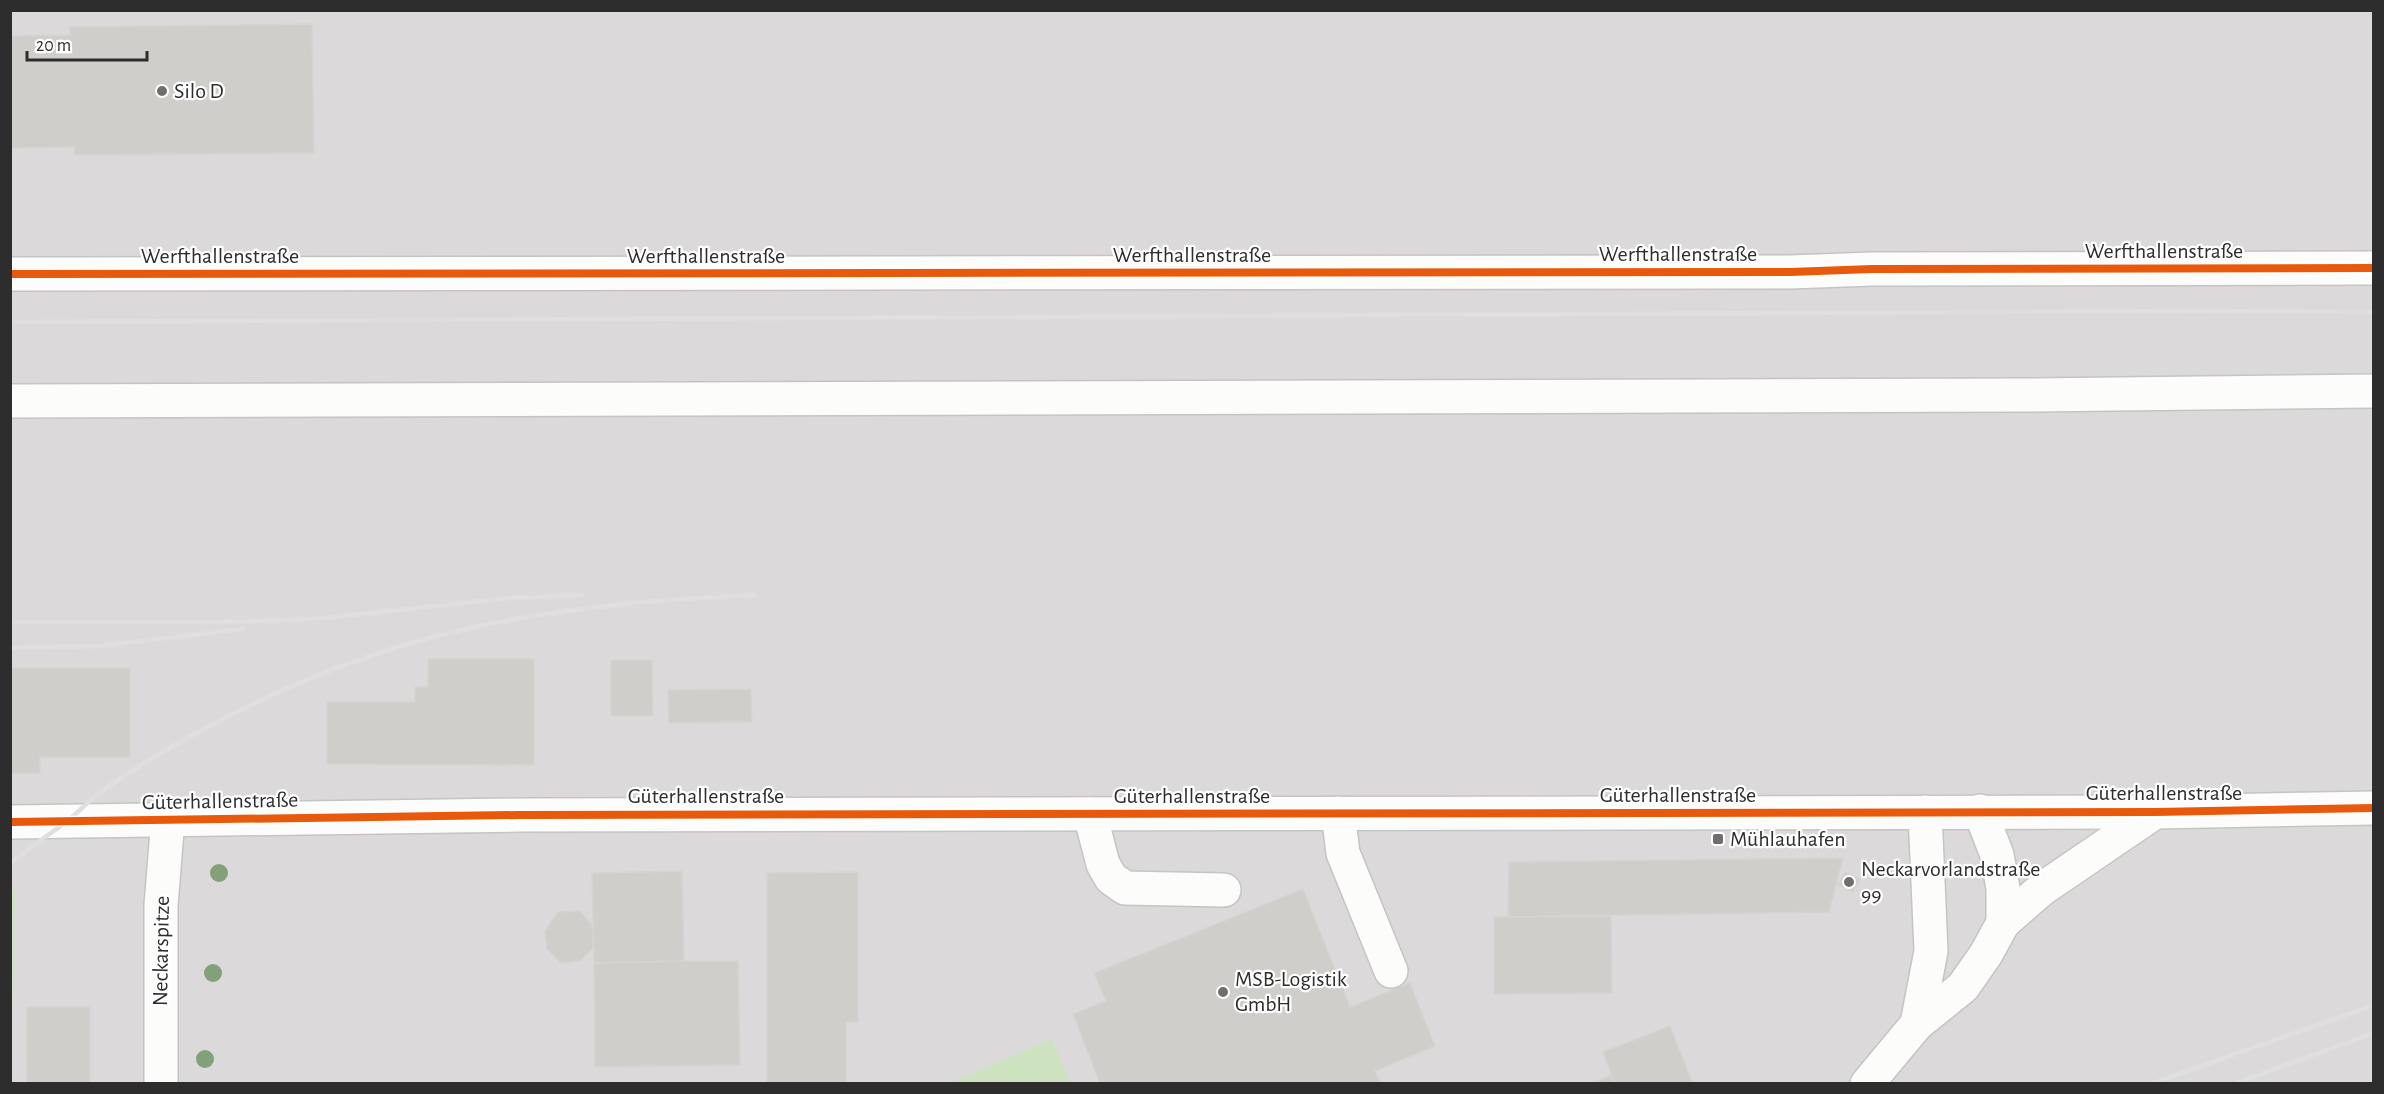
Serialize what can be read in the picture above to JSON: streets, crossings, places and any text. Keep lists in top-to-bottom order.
{
  "streets": {
    "street": ["Werfthallenstraße", "Güterhallenstraße", "Neckarspitze"]
  },
  "crossings": [
    ["Güterhallenstraße", "Neckarspitze"]
  ],
  "places": {
    "other": ["Silo D", "Neckarvorlandstraße 99", "MSB-Logistik GmbH"],
    "transit": ["Mühlauhafen"]
  },
  "scale_bar": "20 m"
}
